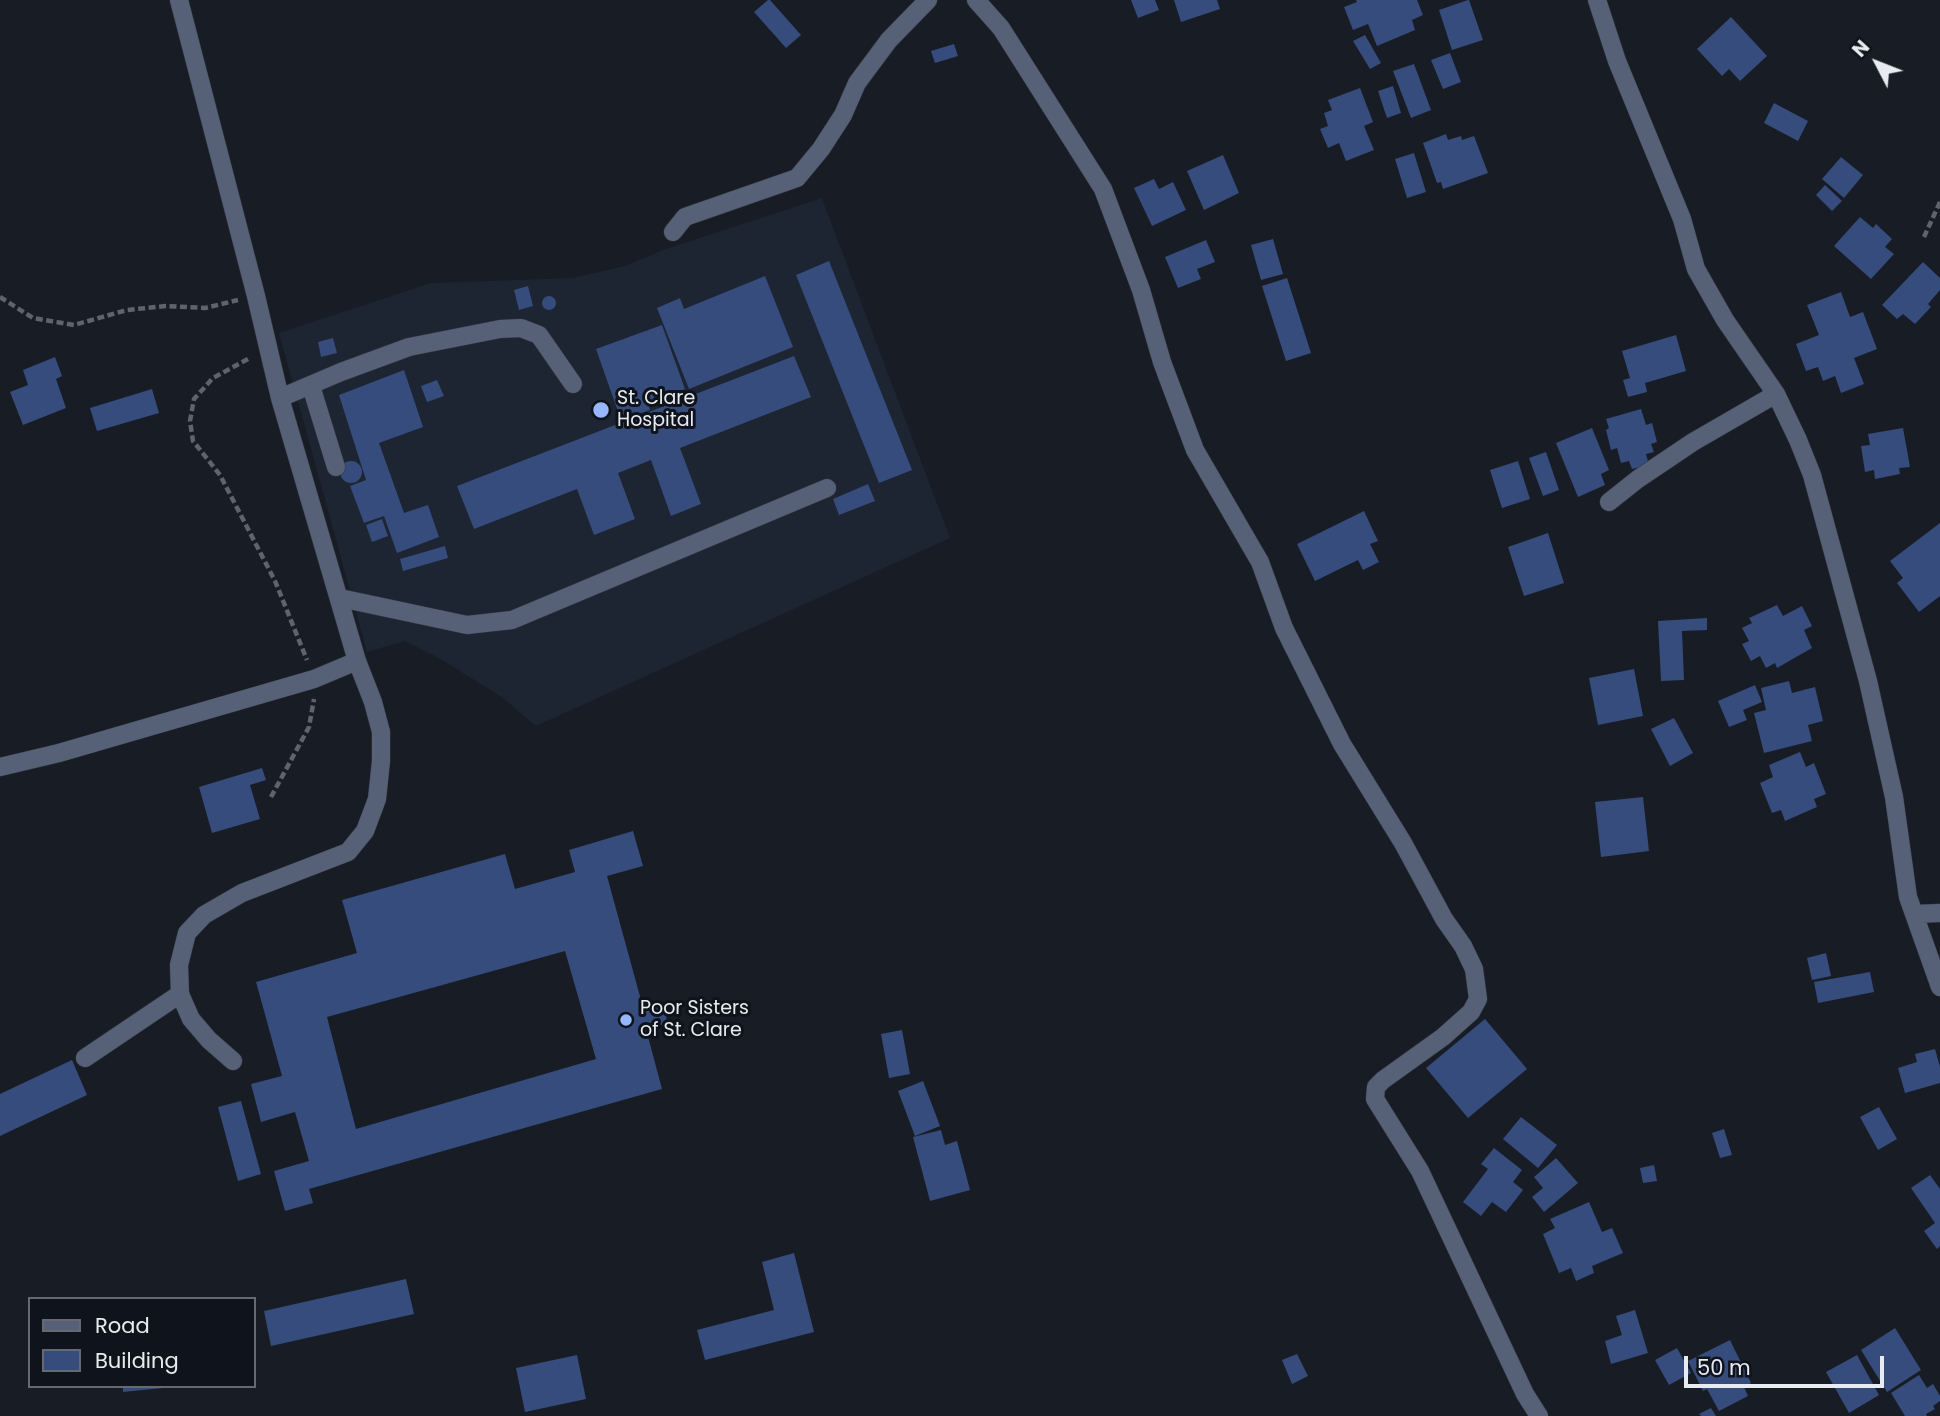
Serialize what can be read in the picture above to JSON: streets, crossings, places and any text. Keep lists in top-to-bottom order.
{
  "places": ["St. Clare Hospital", "Poor Sisters of St. Clare"],
  "legend": ["Road", "Building"],
  "scale_bar": "50 m",
  "north": "top left"
}
